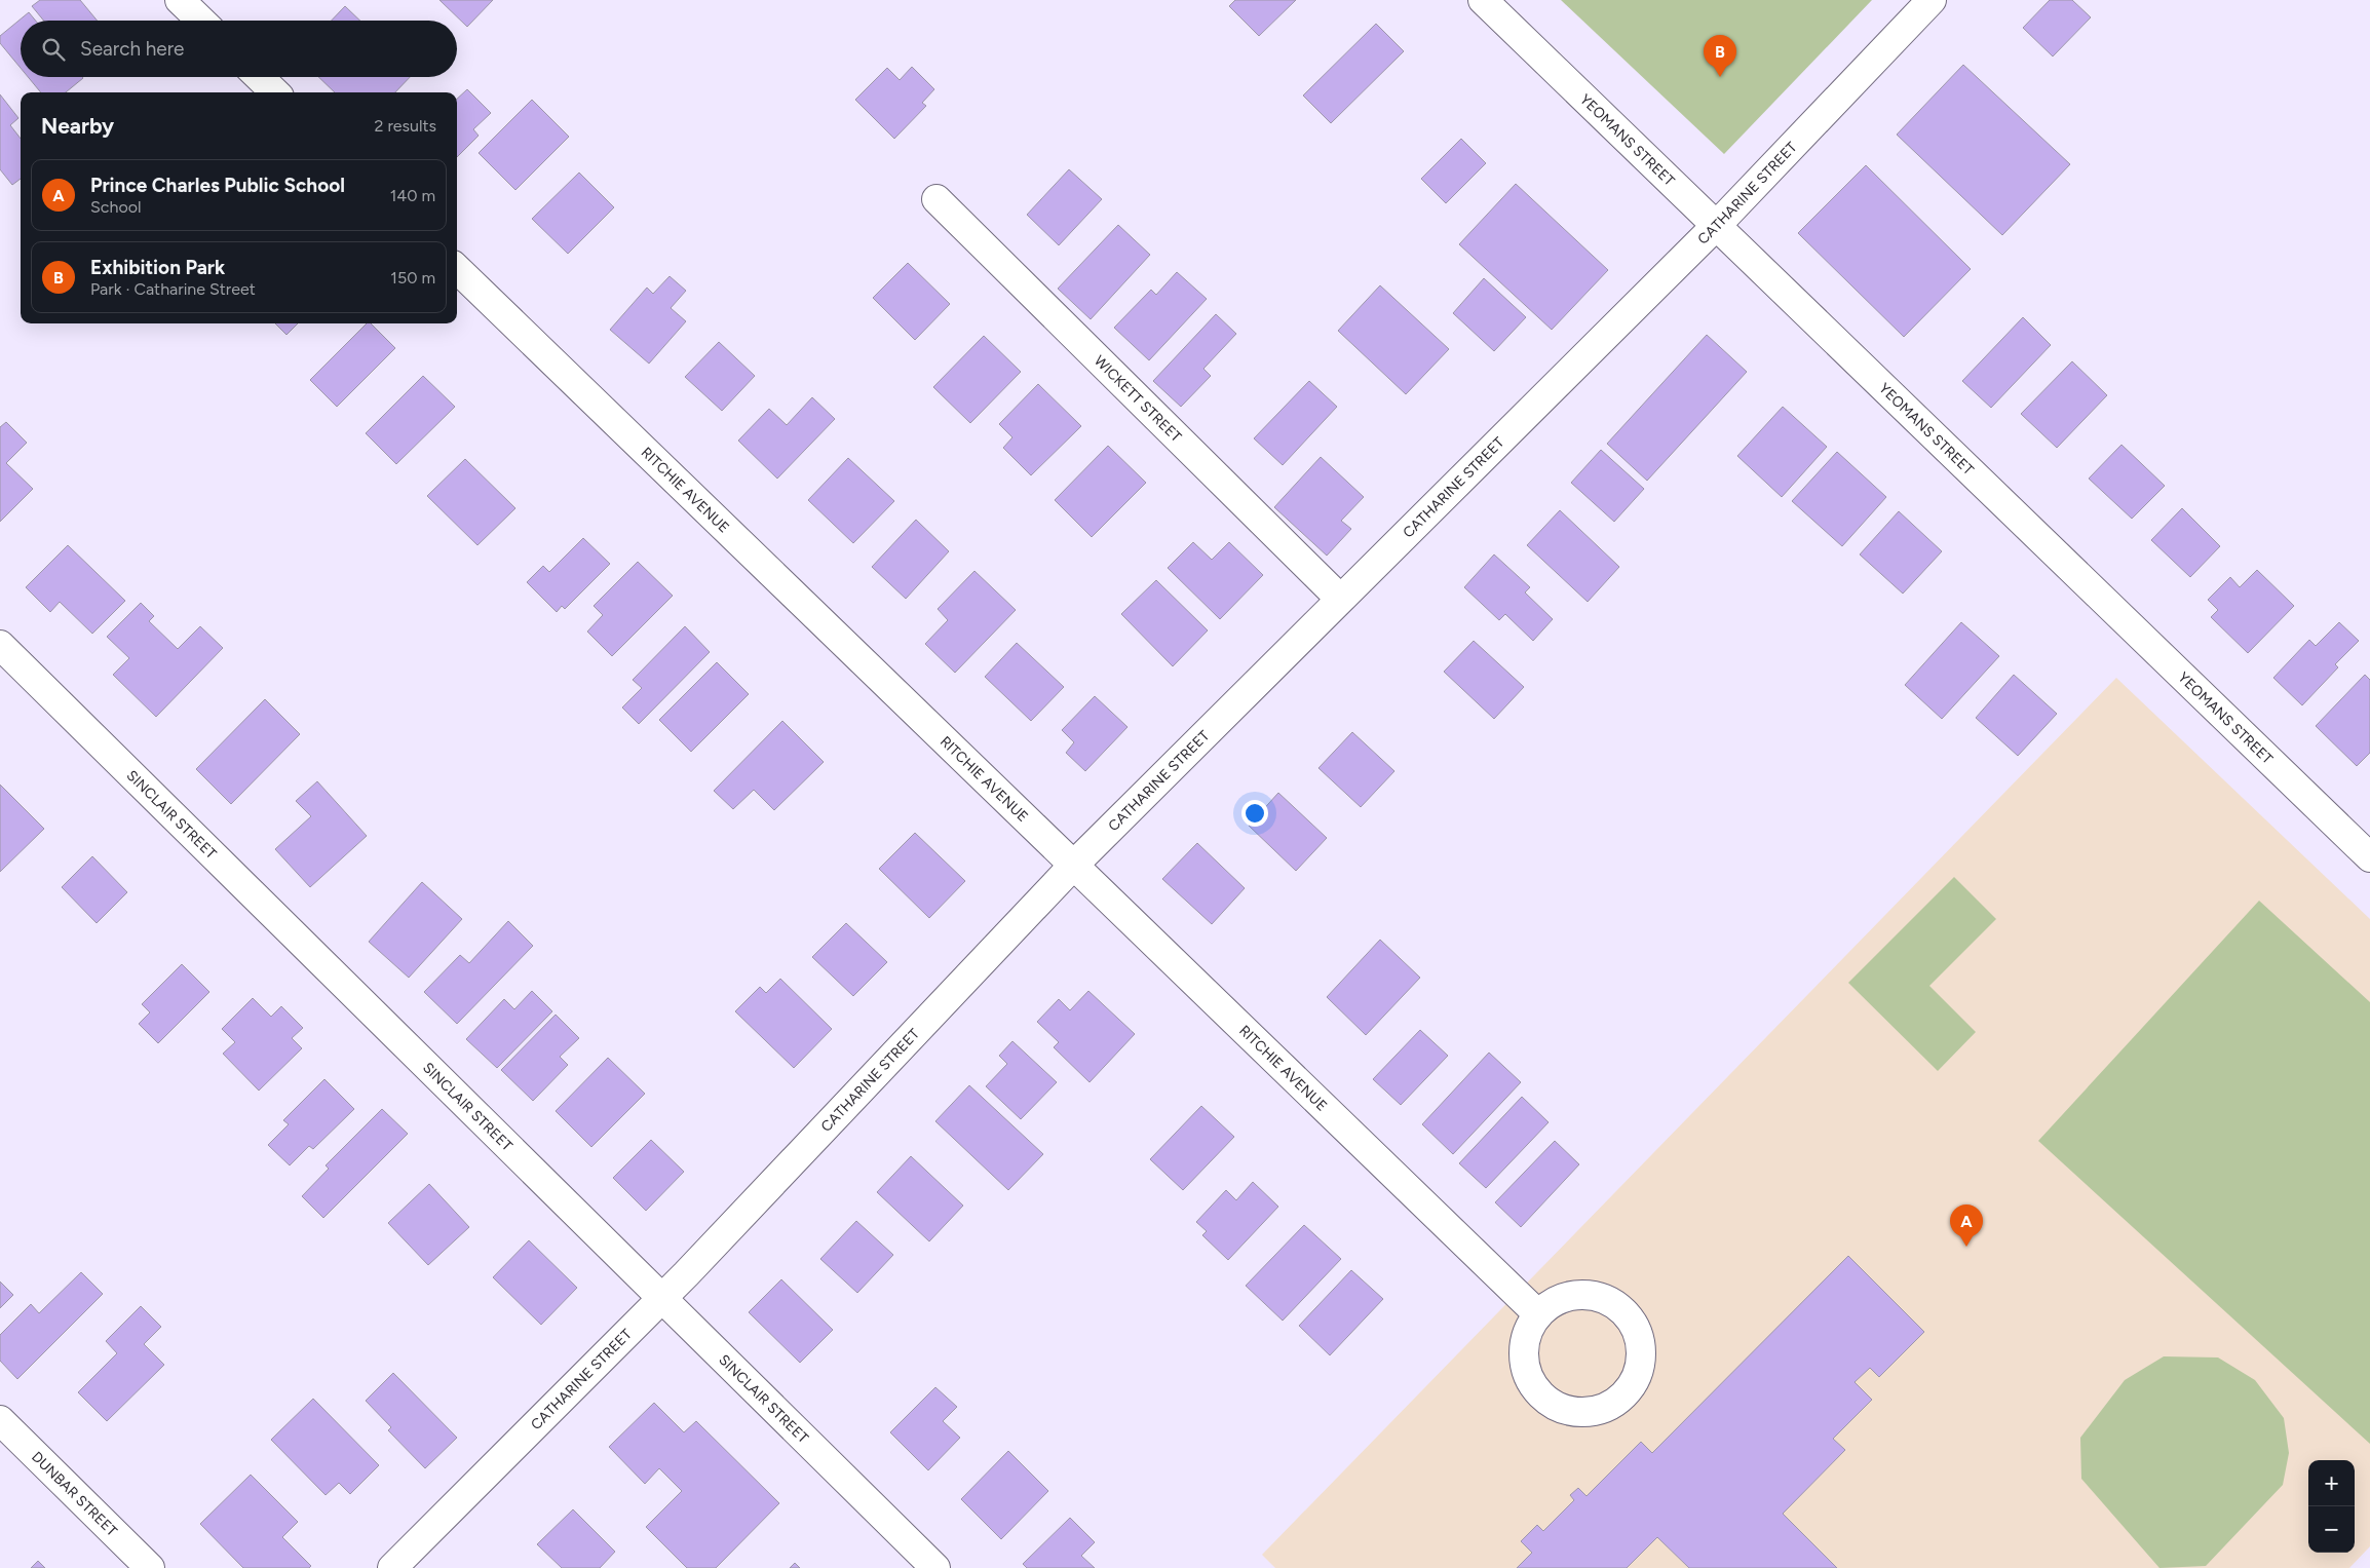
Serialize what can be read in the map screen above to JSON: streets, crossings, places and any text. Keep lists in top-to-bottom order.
{
  "streets": {
    "street": [
      "YEOMANS STREET",
      "CATHARINE STREET",
      "WICKETT STREET",
      "RITCHIE AVENUE",
      "SINCLAIR STREET",
      "DUNBAR STREET"
    ]
  },
  "crossings": [
    ["YEOMANS STREET", "CATHARINE STREET"],
    ["CATHARINE STREET", "WICKETT STREET"],
    ["CATHARINE STREET", "RITCHIE AVENUE"],
    ["CATHARINE STREET", "SINCLAIR STREET"]
  ],
  "page": {
    "search": "Search here",
    "pins": ["B", "A"],
    "heading": ["Nearby", "2 results"],
    "list": [
      {
        "mark": "A",
        "name": "Prince Charles Public School",
        "note": "School",
        "value": "140 m"
      },
      {
        "mark": "B",
        "name": "Exhibition Park",
        "note": "Park · Catharine Street",
        "value": "150 m"
      }
    ],
    "map_buttons": ["+", "−"]
  }
}
